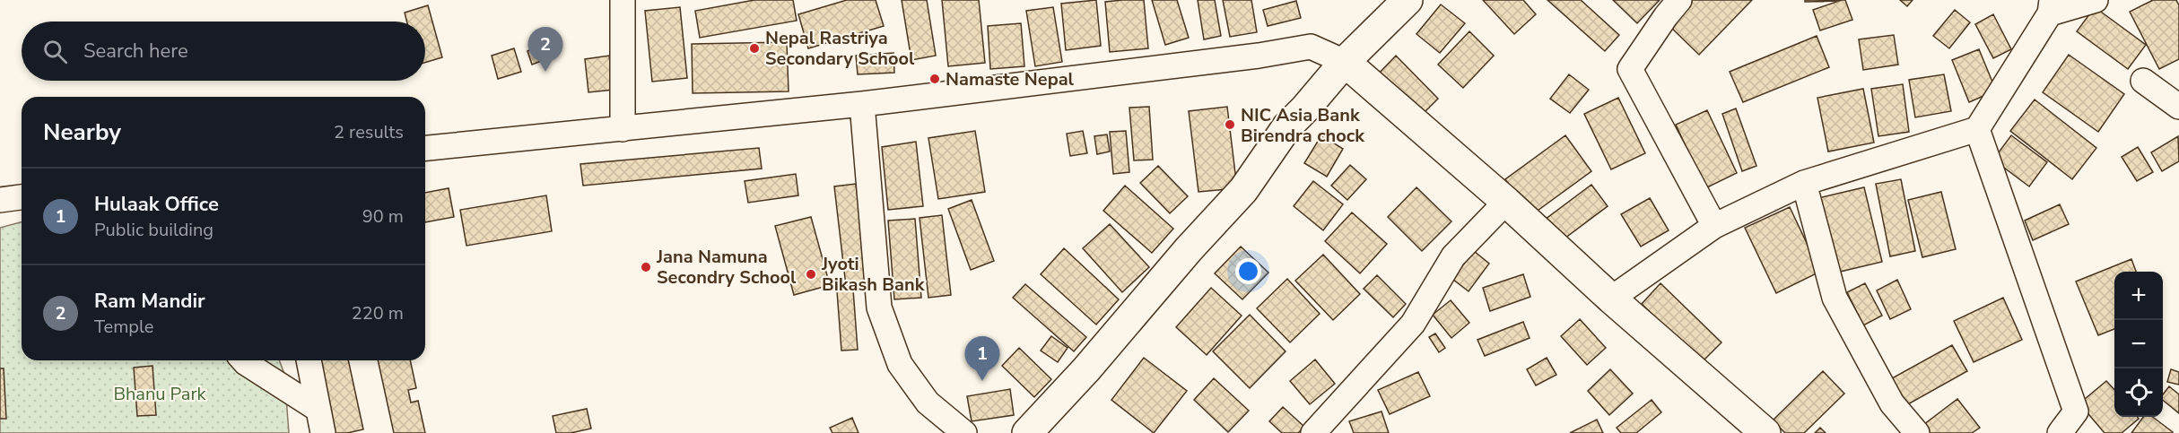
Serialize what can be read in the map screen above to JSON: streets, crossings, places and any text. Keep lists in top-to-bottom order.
{
  "parks": ["Bhanu Park"],
  "places": [
    "Nepal Rastriya Secondary School",
    "Namaste Nepal",
    "NIC Asia Bank Birendra chock",
    "Jana Namuna Secondry School",
    "Jyoti Bikash Bank"
  ],
  "page": {
    "search": "Search here",
    "pins": ["2", "1"],
    "heading": ["Nearby", "2 results"],
    "list": [
      {
        "mark": "1",
        "name": "Hulaak Office",
        "note": "Public building",
        "value": "90 m"
      },
      {
        "mark": "2",
        "name": "Ram Mandir",
        "note": "Temple",
        "value": "220 m"
      }
    ],
    "map_buttons": ["+", "−"]
  }
}
